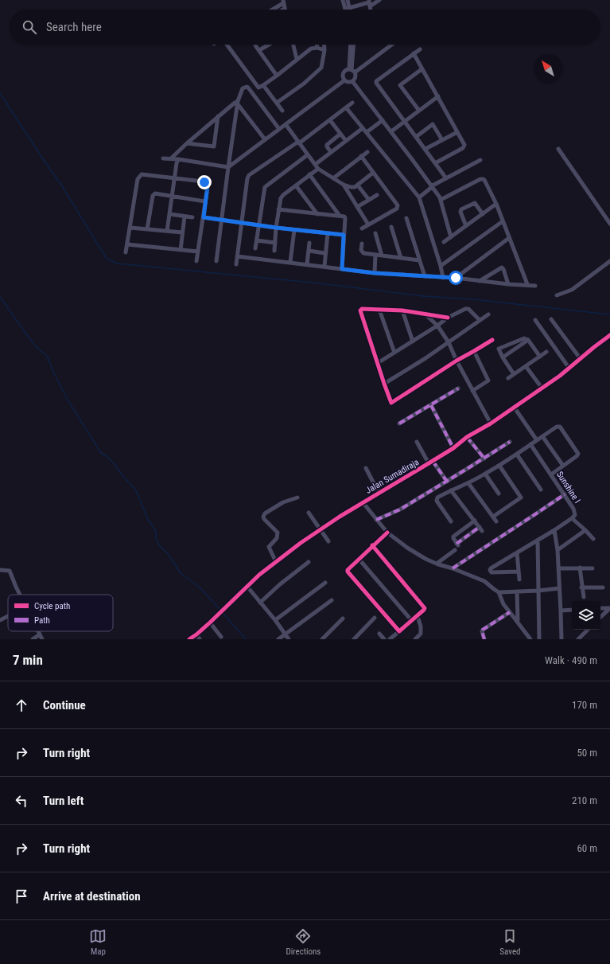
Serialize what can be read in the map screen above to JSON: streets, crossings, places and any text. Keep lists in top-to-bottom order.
{
  "streets": {
    "street": ["Jalan Sumadiraja", "Sunshine I"]
  },
  "legend": ["Cycle path", "Path"],
  "north": "top left",
  "page": {
    "search": "Search here",
    "heading": ["7 min", "Walk · 490 m"],
    "list": [
      ["Continue", "170 m"],
      ["Turn right", "50 m"],
      ["Turn left", "210 m"],
      ["Turn right", "60 m"],
      "Arrive at destination"
    ],
    "nav": ["Map", "Directions", "Saved"]
  }
}
